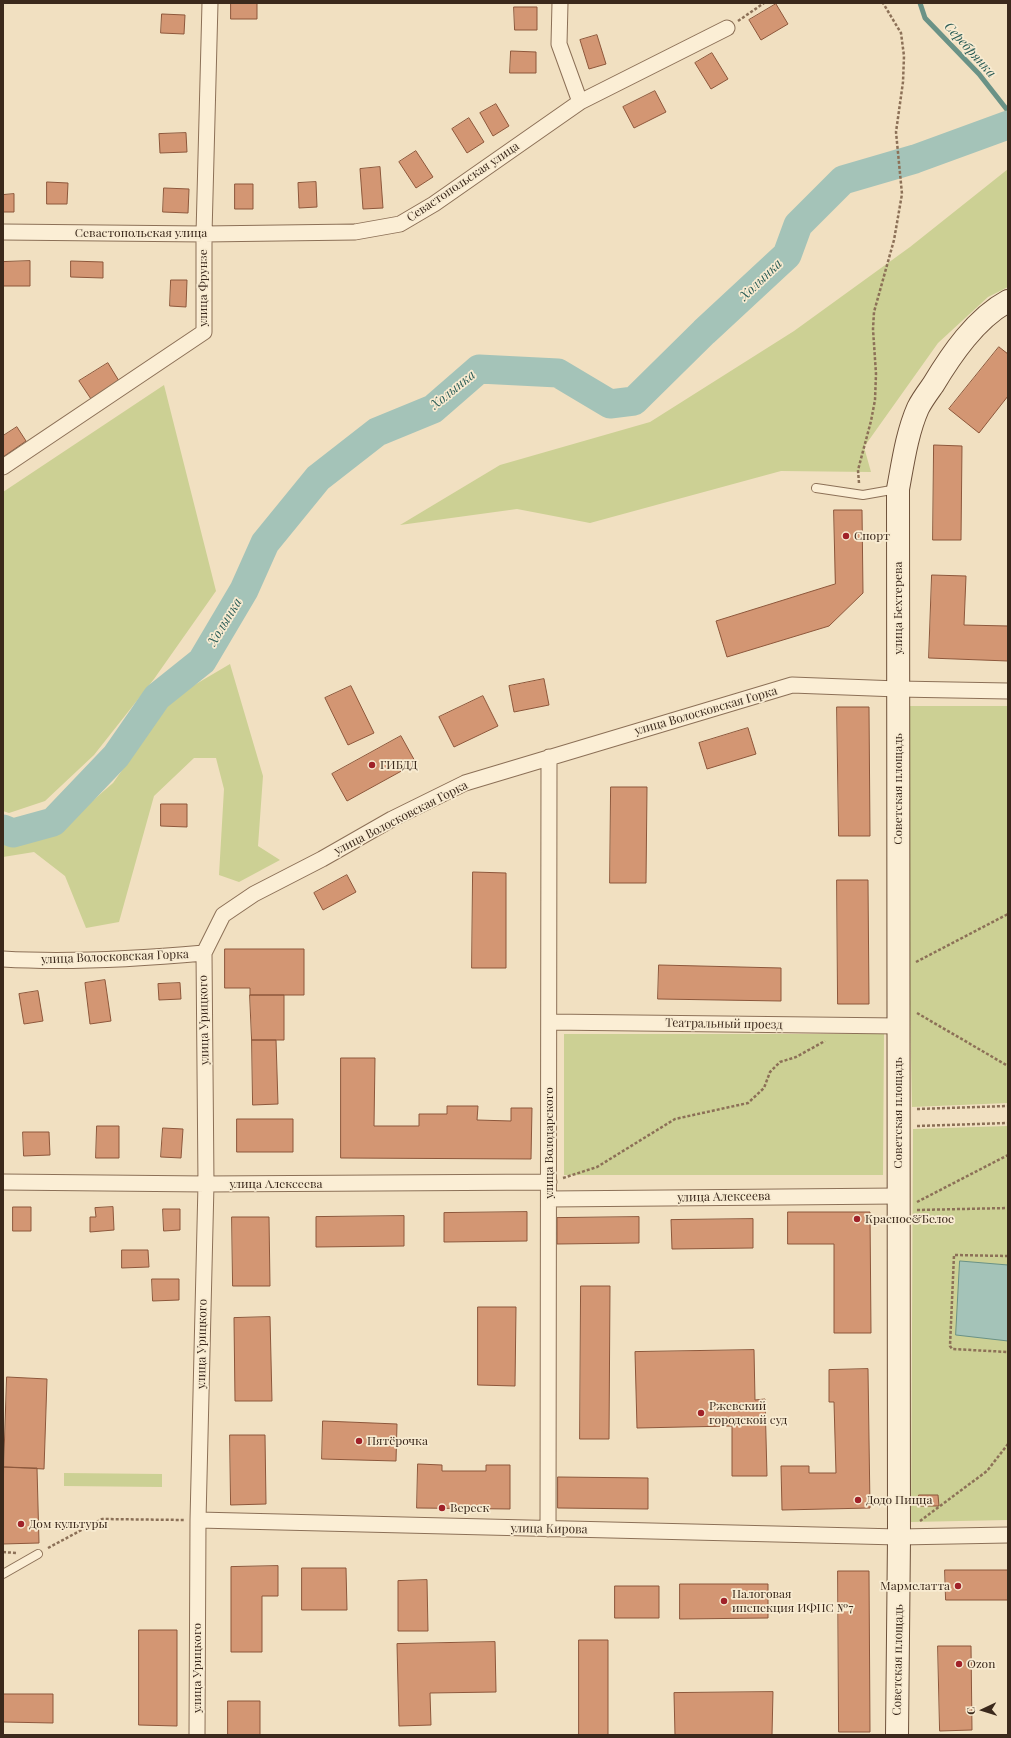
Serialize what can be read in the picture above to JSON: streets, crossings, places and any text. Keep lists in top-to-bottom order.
{
  "streets": {
    "street": [
      "Севастопольская улица",
      "улица Фрунзе",
      "улица Бехтерева",
      "улица Волосковская Горка",
      "Советская площадь",
      "улица Урицкого",
      "Театральный проезд",
      "улица Володарского",
      "улица Алексеева",
      "улица Кирова"
    ]
  },
  "crossings": [
    ["Севастопольская улица", "улица Фрунзе"],
    ["улица Бехтерева", "улица Волосковская Горка"],
    ["улица Бехтерева", "Советская площадь"],
    ["улица Волосковская Горка", "Советская площадь"],
    ["улица Волосковская Горка", "улица Урицкого"],
    ["улица Волосковская Горка", "улица Володарского"],
    ["Советская площадь", "Театральный проезд"],
    ["Советская площадь", "улица Алексеева"],
    ["Советская площадь", "улица Кирова"],
    ["улица Урицкого", "улица Алексеева"],
    ["улица Урицкого", "улица Кирова"],
    ["Театральный проезд", "улица Володарского"],
    ["улица Володарского", "улица Алексеева"],
    ["улица Володарского", "улица Кирова"]
  ],
  "water": ["Серебрянка", "Холынка"],
  "places": [
    "Спорт",
    "ГИБДД",
    "Красное&Белое",
    "Ржевский городской суд",
    "Пятёрочка",
    "Додо Пицца",
    "Вереск",
    "Дом культуры",
    "Мармелатта",
    "Налоговая инспекция ИФНС №7",
    "Ozon"
  ],
  "north": "left"
}
